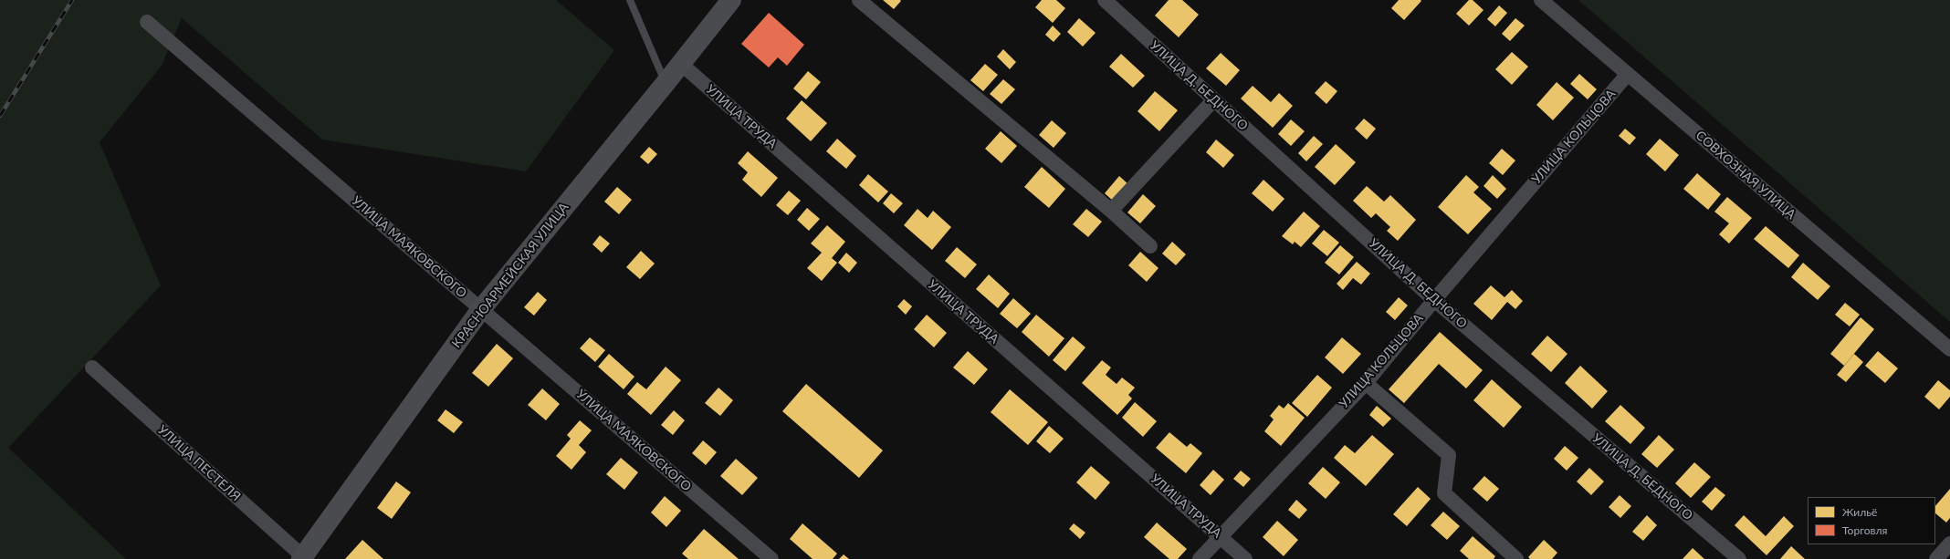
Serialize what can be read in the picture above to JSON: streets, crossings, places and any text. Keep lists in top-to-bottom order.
{
  "streets": {
    "main road": ["КРАСНОАРМЕЙСКАЯ УЛИЦА"],
    "street": [
      "УЛИЦА Д. БЕДНОГО",
      "УЛИЦА ТРУДА",
      "УЛИЦА КОЛЬЦОВА",
      "СОВХОЗНАЯ УЛИЦА",
      "УЛИЦА МАЯКОВСКОГО",
      "УЛИЦА ПЕСТЕЛЯ"
    ]
  },
  "crossings": [
    ["УЛИЦА Д. БЕДНОГО", "УЛИЦА КОЛЬЦОВА"],
    ["УЛИЦА ТРУДА", "УЛИЦА КОЛЬЦОВА"],
    ["УЛИЦА ТРУДА", "КРАСНОАРМЕЙСКАЯ УЛИЦА"],
    ["УЛИЦА КОЛЬЦОВА", "СОВХОЗНАЯ УЛИЦА"],
    ["УЛИЦА МАЯКОВСКОГО", "КРАСНОАРМЕЙСКАЯ УЛИЦА"],
    ["КРАСНОАРМЕЙСКАЯ УЛИЦА", "УЛИЦА ПЕСТЕЛЯ"]
  ],
  "legend": ["Жильё", "Торговля"]
}
